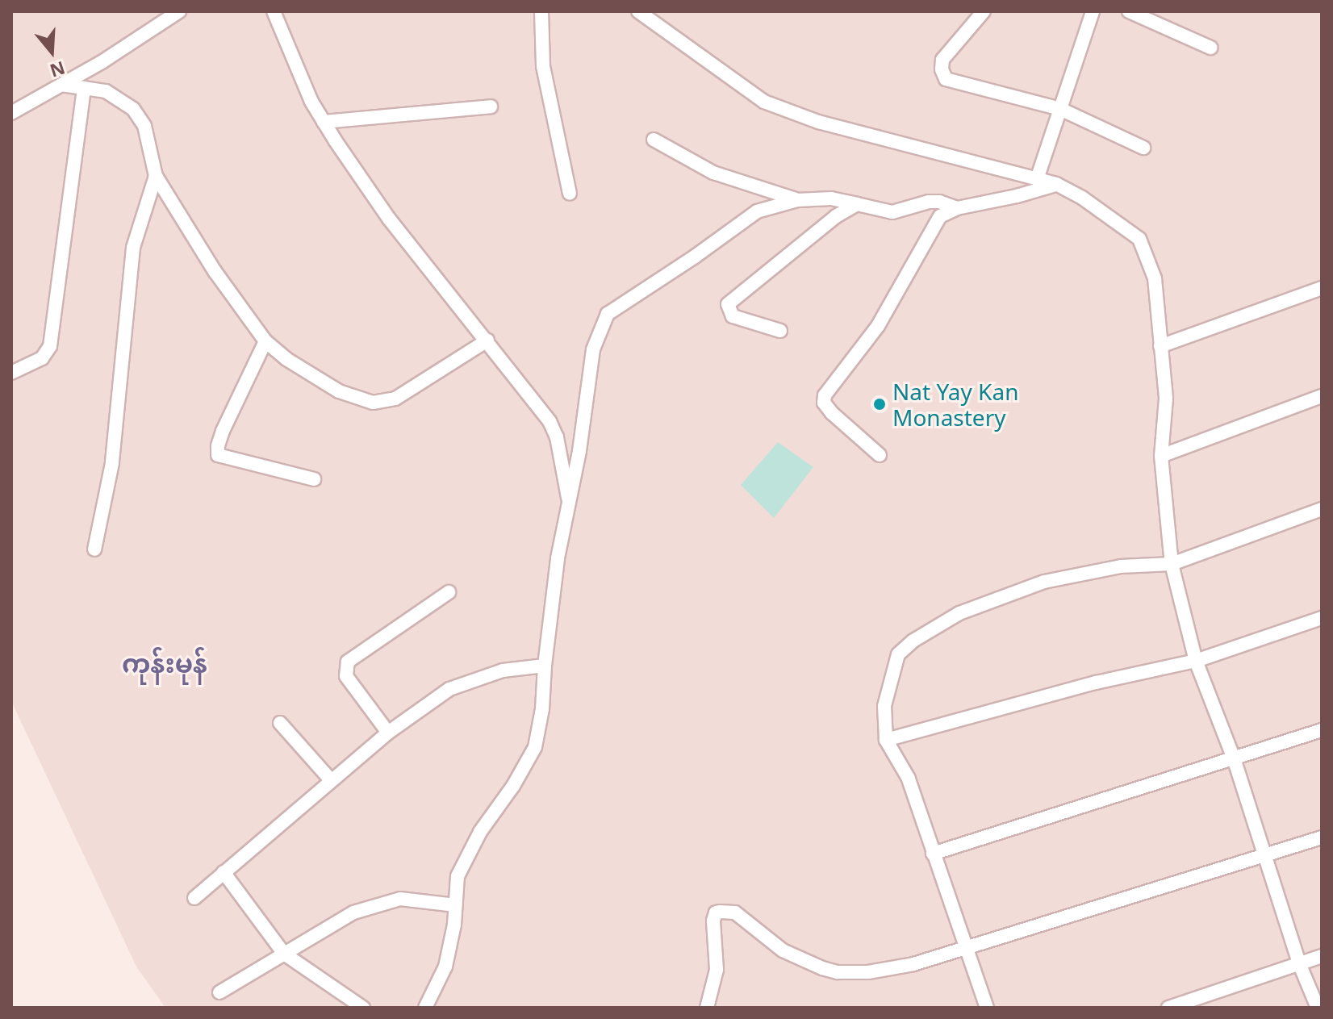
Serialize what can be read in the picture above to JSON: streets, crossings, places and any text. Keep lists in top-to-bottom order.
{
  "districts": ["ကုန်းမုန်"],
  "places": ["Nat Yay Kan Monastery"],
  "north": "bottom"
}
